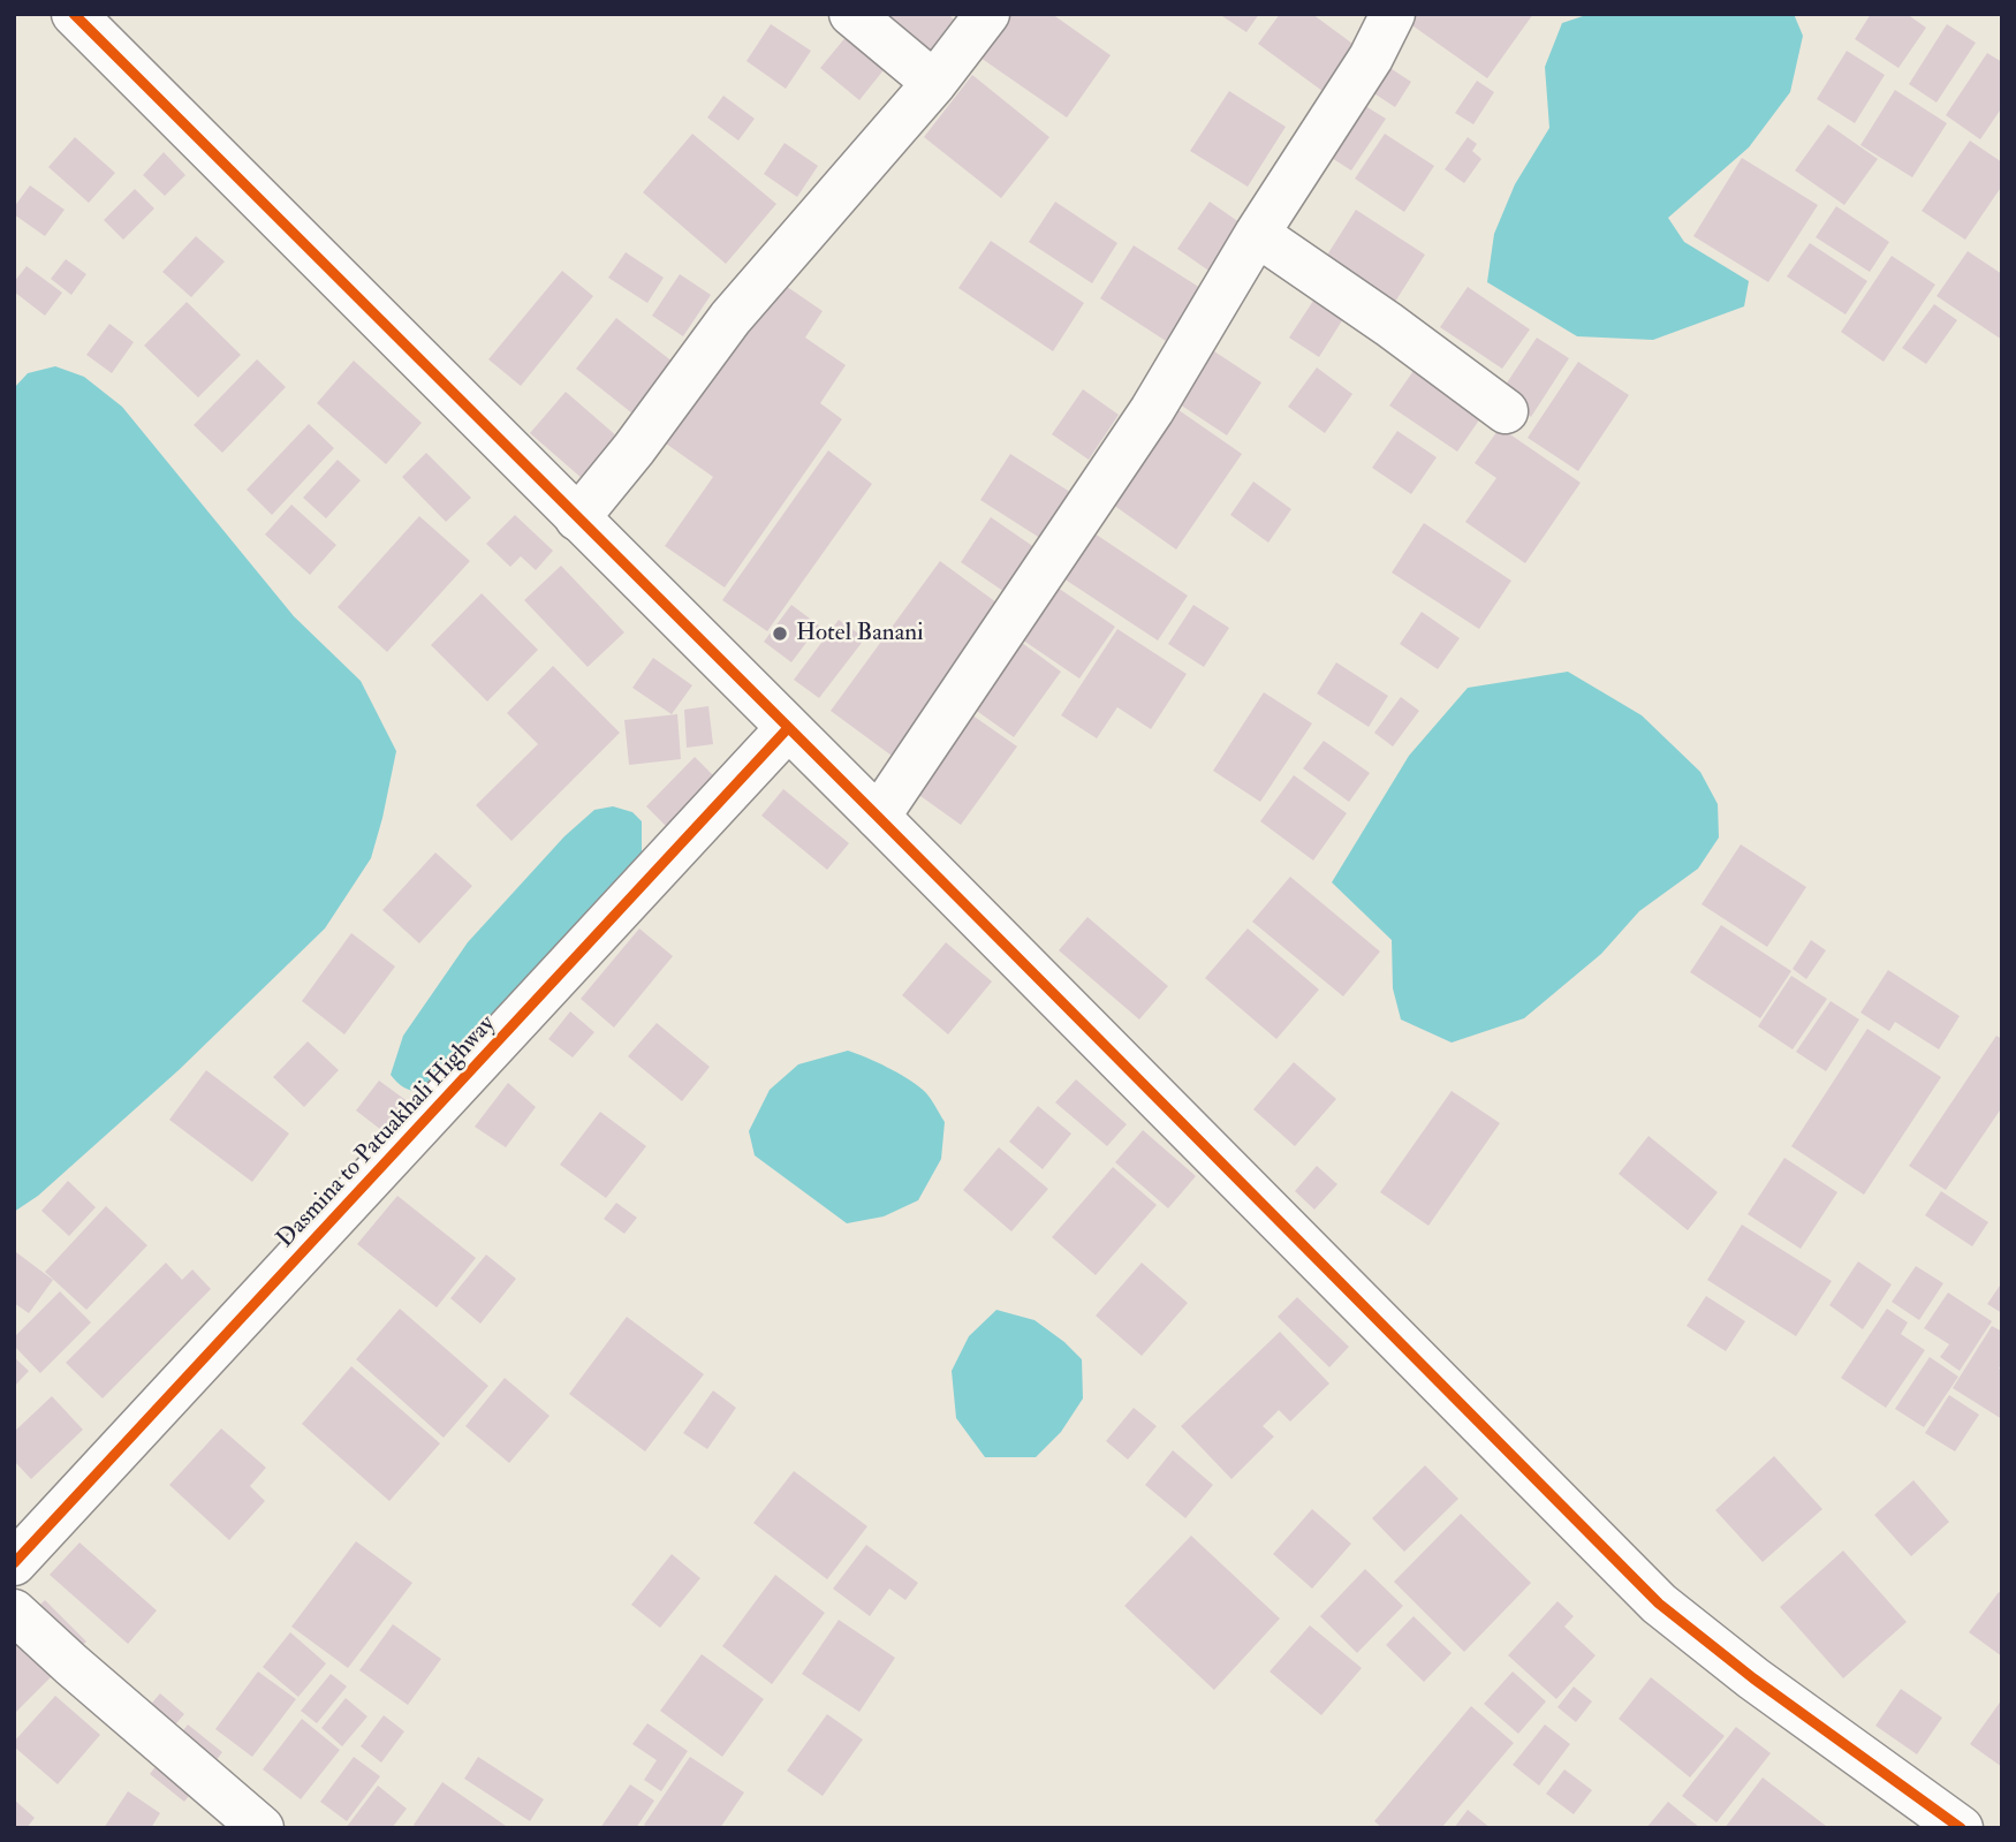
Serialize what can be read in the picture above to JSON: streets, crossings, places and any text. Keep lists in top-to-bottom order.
{
  "streets": {
    "street": ["Dasmina to Patuakhali Highway"]
  },
  "places": ["Hotel Banani"]
}
